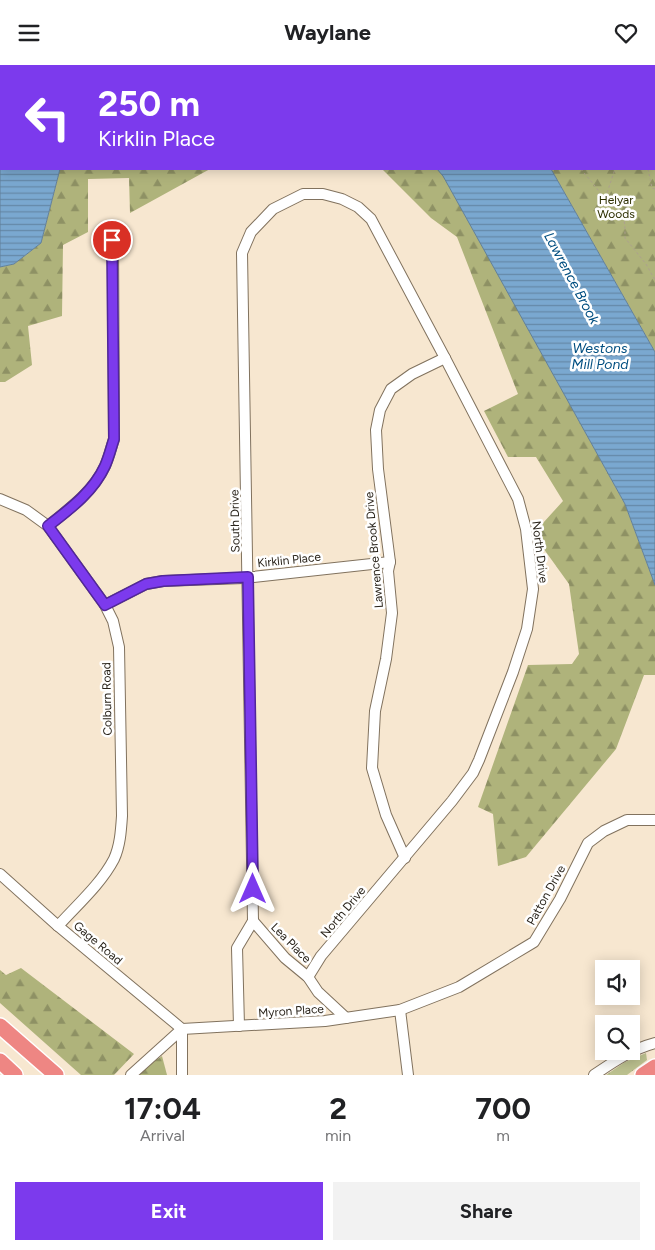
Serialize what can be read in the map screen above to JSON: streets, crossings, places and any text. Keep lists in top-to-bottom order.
{
  "streets": {
    "street": [
      "South Drive",
      "Lawrence Brook Drive",
      "North Drive",
      "Kirklin Place",
      "Colburn Road",
      "Patton Drive",
      "Gage Road",
      "Lea Place",
      "Myron Place"
    ]
  },
  "crossings": [
    ["South Drive", "North Drive"],
    ["South Drive", "Kirklin Place"],
    ["South Drive", "Lea Place"],
    ["Lawrence Brook Drive", "North Drive"],
    ["Lawrence Brook Drive", "Kirklin Place"],
    ["North Drive", "Lea Place"],
    ["Kirklin Place", "Colburn Road"],
    ["Colburn Road", "Gage Road"],
    ["Patton Drive", "Myron Place"],
    ["Gage Road", "Myron Place"],
    ["Lea Place", "Myron Place"]
  ],
  "water": ["Lawrence Brook", "Westons Mill Pond"],
  "parks": ["Helyar Woods"],
  "page": {
    "header": "Waylane",
    "turn": ["250 m", "Kirklin Place"],
    "eta": [
      "17:04",
      "Arrival",
      "2",
      "min",
      "700",
      "m"
    ],
    "buttons": ["Exit", "Share"]
  }
}
